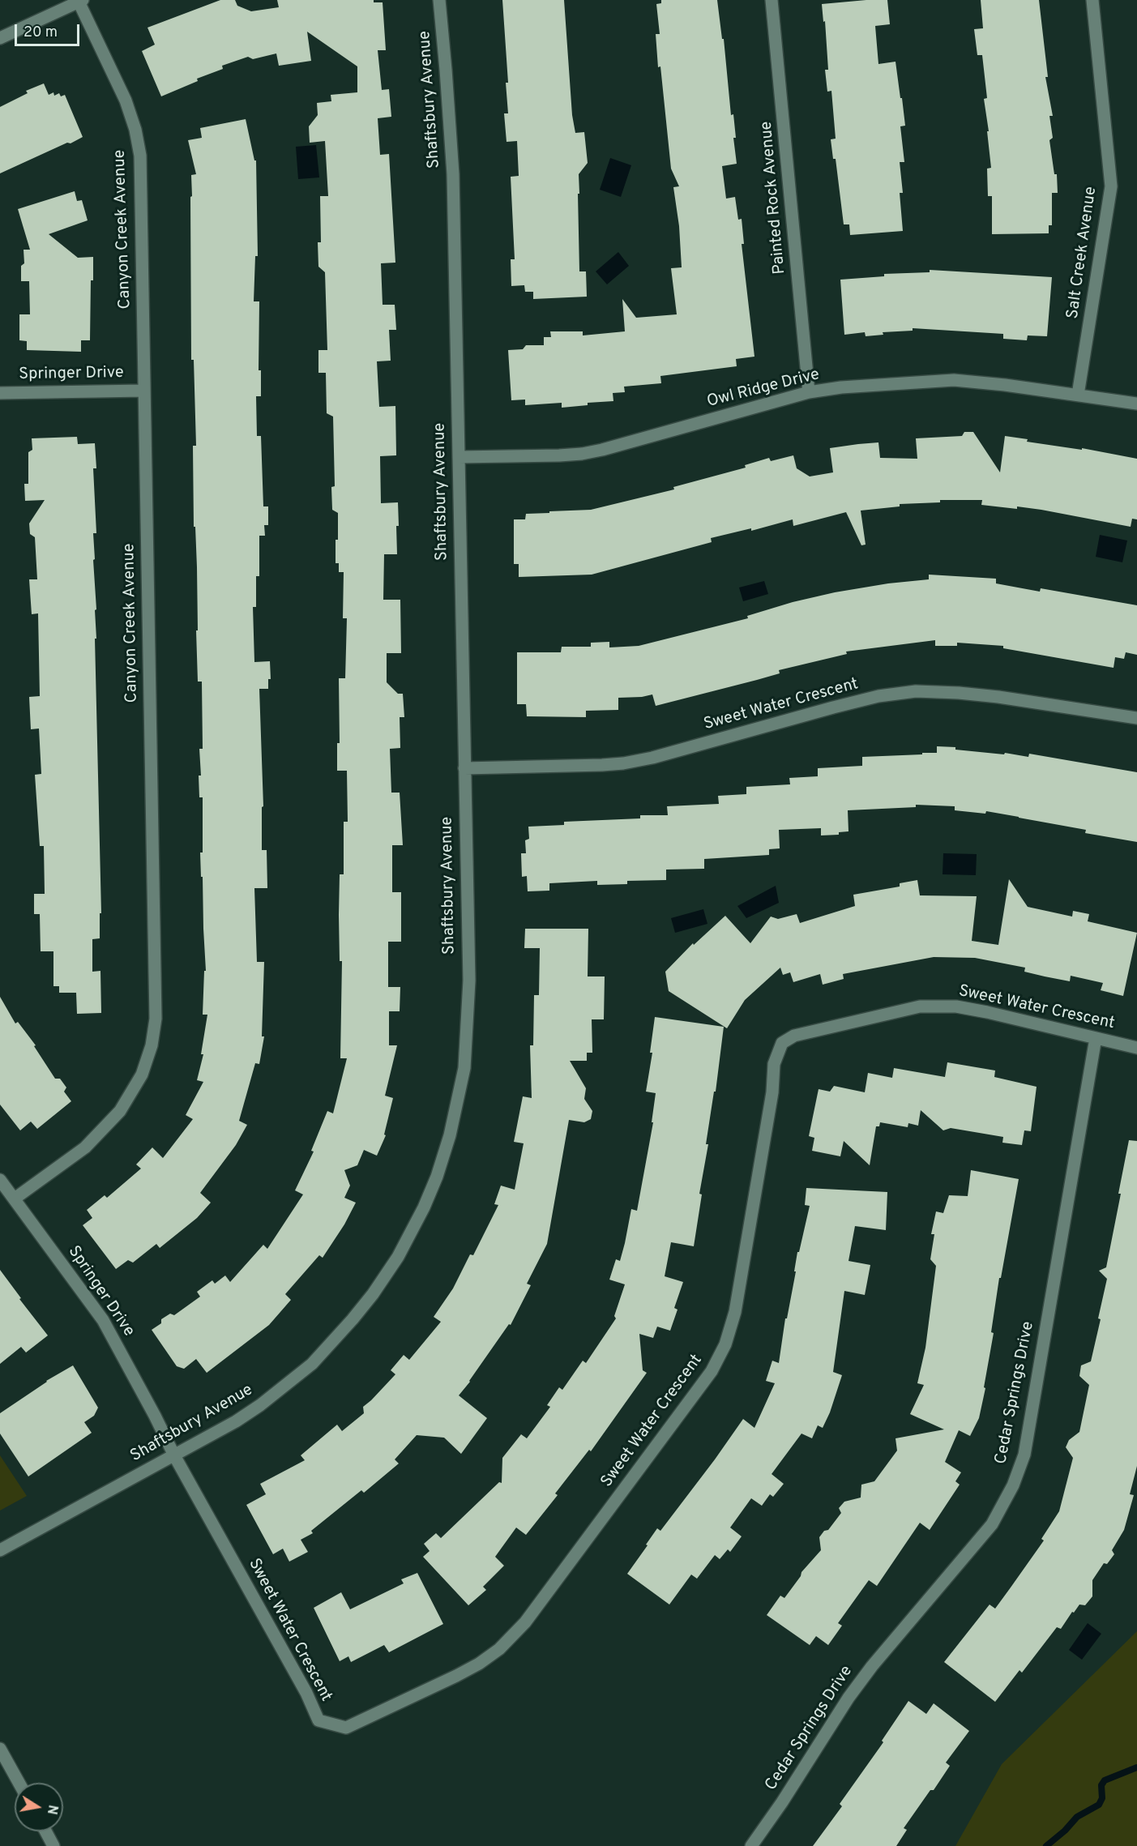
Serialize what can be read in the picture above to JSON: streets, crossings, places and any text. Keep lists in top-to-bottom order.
{
  "streets": {
    "street": [
      "Shaftsbury Avenue",
      "Painted Rock Avenue",
      "Canyon Creek Avenue",
      "Salt Creek Avenue",
      "Springer Drive",
      "Owl Ridge Drive",
      "Sweet Water Crescent",
      "Cedar Springs Drive"
    ]
  },
  "crossings": [
    ["Shaftsbury Avenue", "Springer Drive"],
    ["Shaftsbury Avenue", "Owl Ridge Drive"],
    ["Shaftsbury Avenue", "Sweet Water Crescent"],
    ["Painted Rock Avenue", "Owl Ridge Drive"],
    ["Canyon Creek Avenue", "Springer Drive"],
    ["Salt Creek Avenue", "Owl Ridge Drive"],
    ["Springer Drive", "Sweet Water Crescent"],
    ["Sweet Water Crescent", "Cedar Springs Drive"]
  ],
  "scale_bar": "20 m",
  "north": "right"
}
